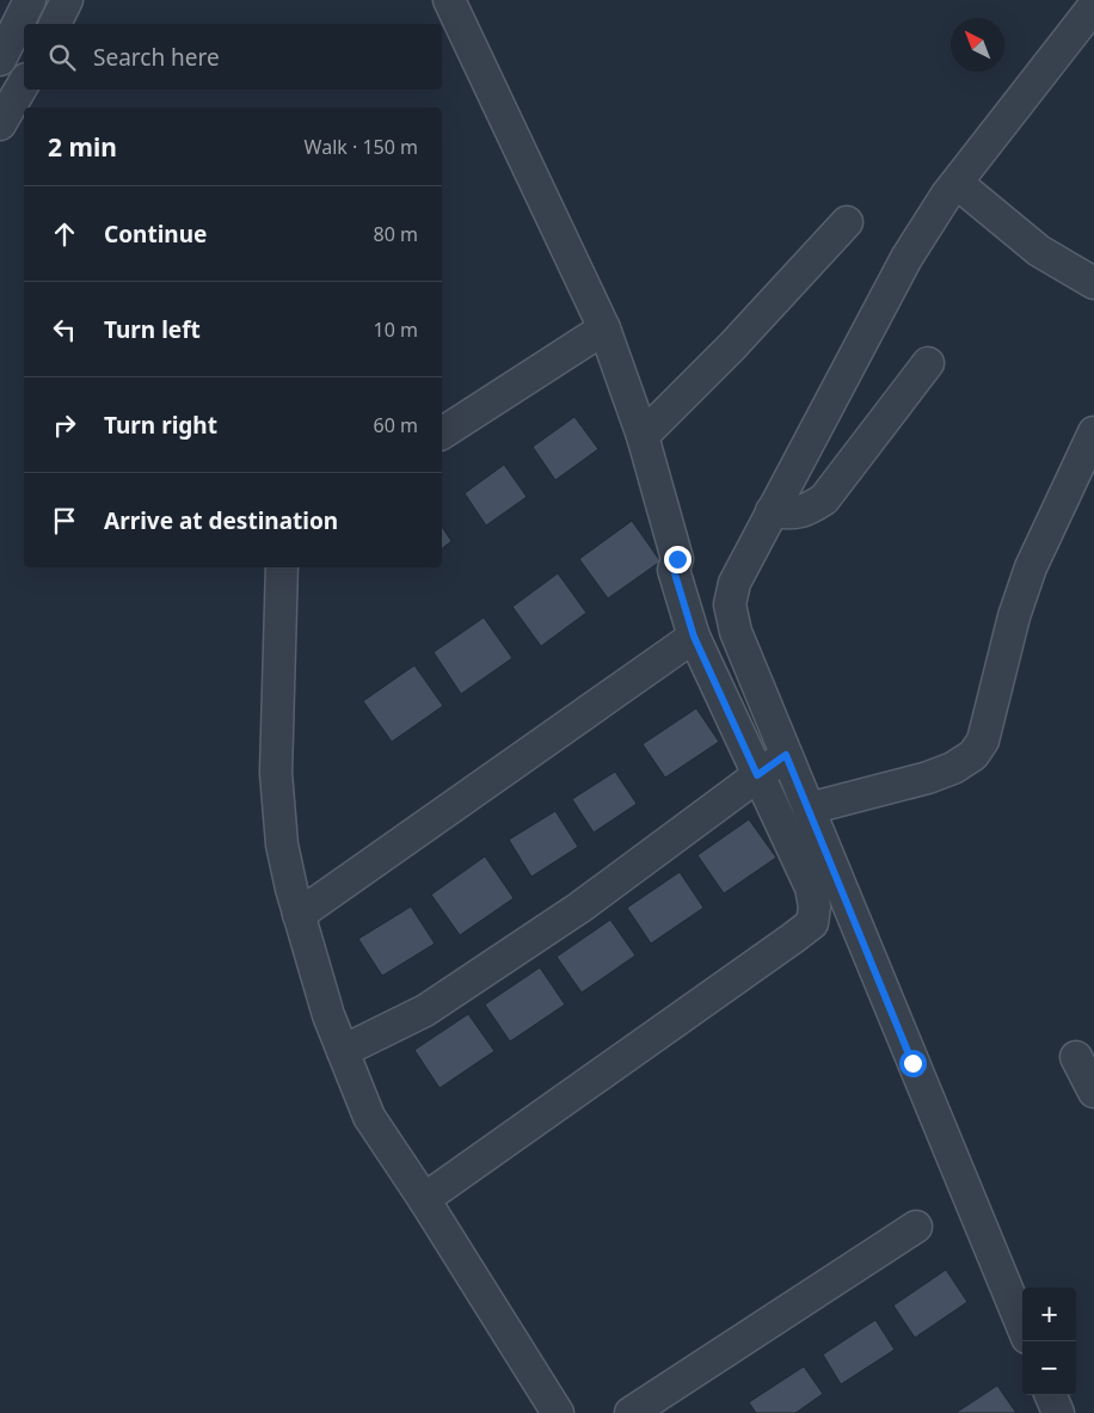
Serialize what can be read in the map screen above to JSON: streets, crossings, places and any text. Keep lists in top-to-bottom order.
{
  "north": "top left",
  "page": {
    "search": "Search here",
    "heading": ["2 min", "Walk · 150 m"],
    "list": [
      ["Continue", "80 m"],
      ["Turn left", "10 m"],
      ["Turn right", "60 m"],
      "Arrive at destination"
    ],
    "map_buttons": ["+", "−"]
  }
}
